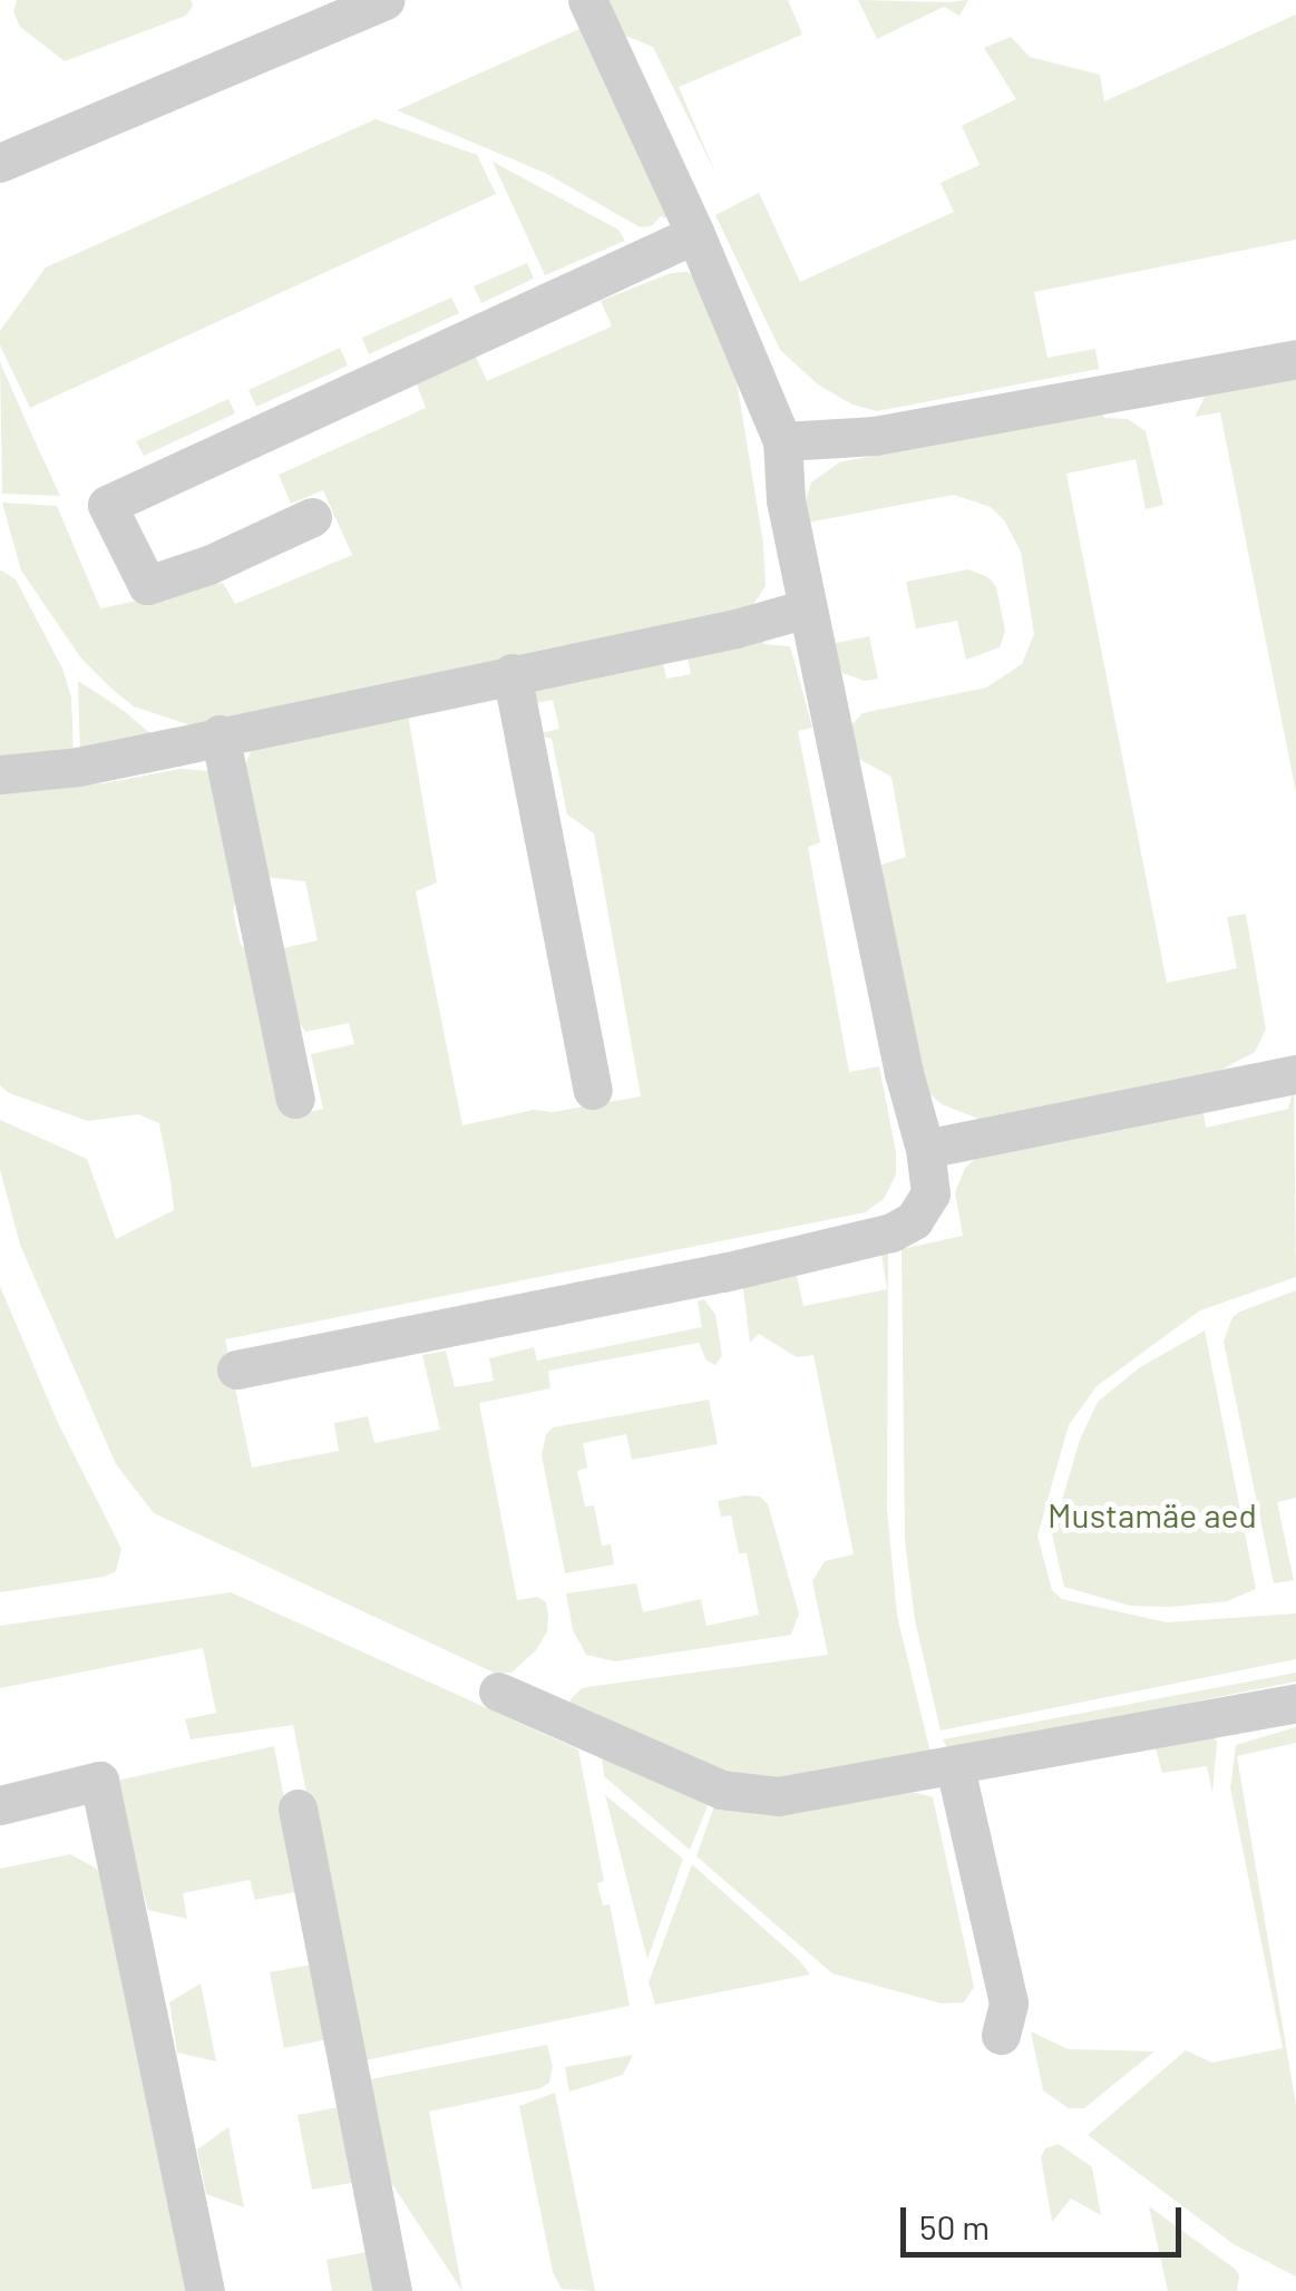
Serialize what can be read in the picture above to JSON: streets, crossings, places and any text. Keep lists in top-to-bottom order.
{
  "parks": ["Mustamäe aed"],
  "scale_bar": "50 m"
}
